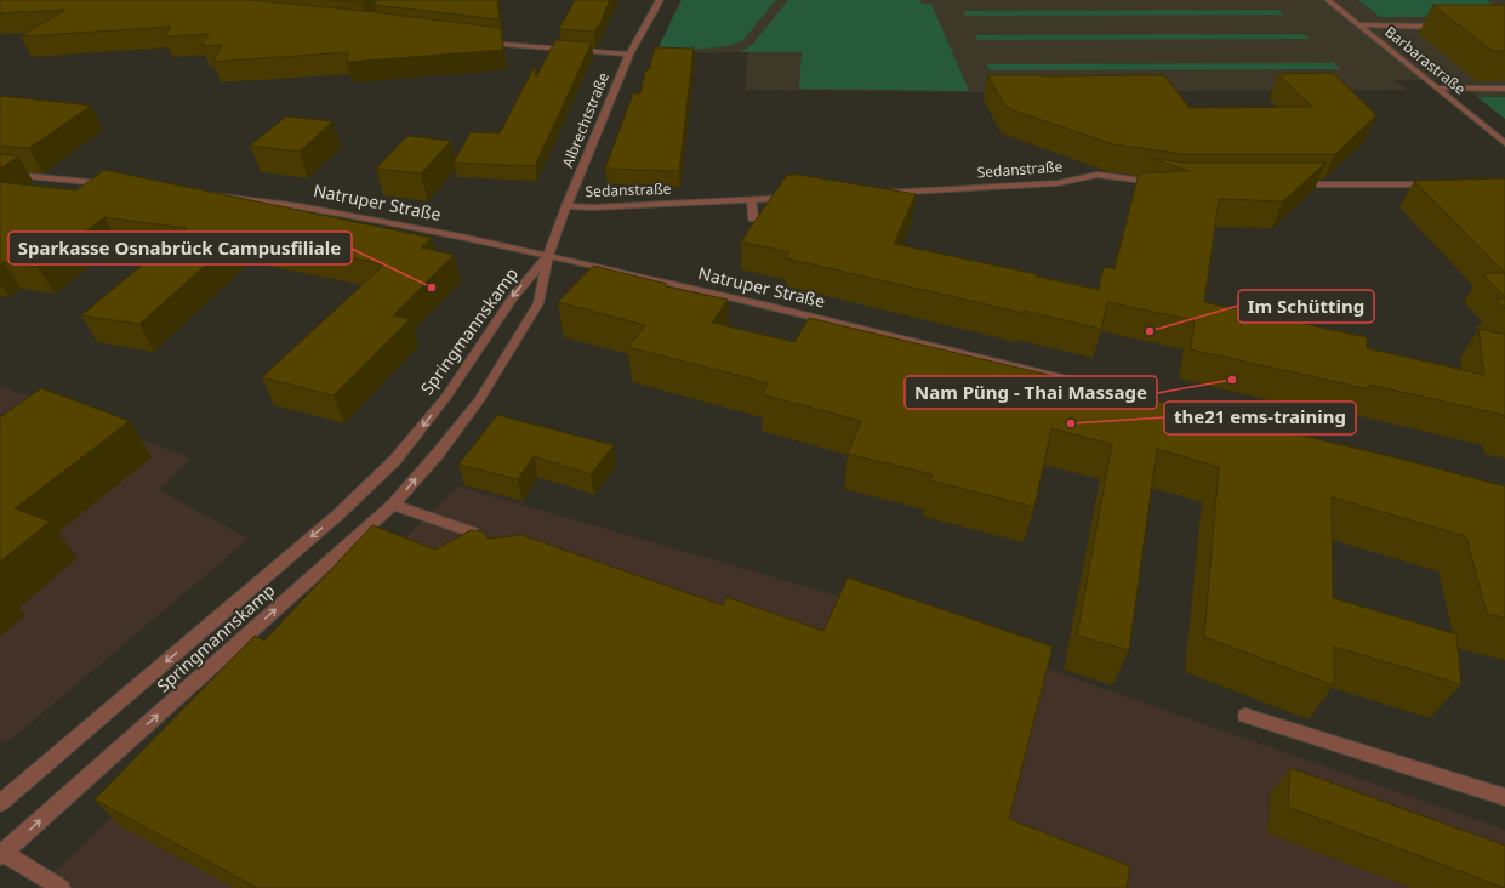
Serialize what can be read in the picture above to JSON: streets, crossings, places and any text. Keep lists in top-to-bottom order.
{
  "streets": {
    "street": [
      "Barbarastraße",
      "Albrechtstraße",
      "Sedanstraße",
      "Natruper Straße",
      "Springmannskamp"
    ]
  },
  "crossings": [
    ["Albrechtstraße", "Sedanstraße"],
    ["Albrechtstraße", "Natruper Straße"],
    ["Albrechtstraße", "Springmannskamp"],
    ["Natruper Straße", "Springmannskamp"]
  ],
  "places": [
    "Sparkasse Osnabrück Campusfiliale",
    "Im Schütting",
    "Nam Püng - Thai Massage",
    "the21 ems-training"
  ]
}
